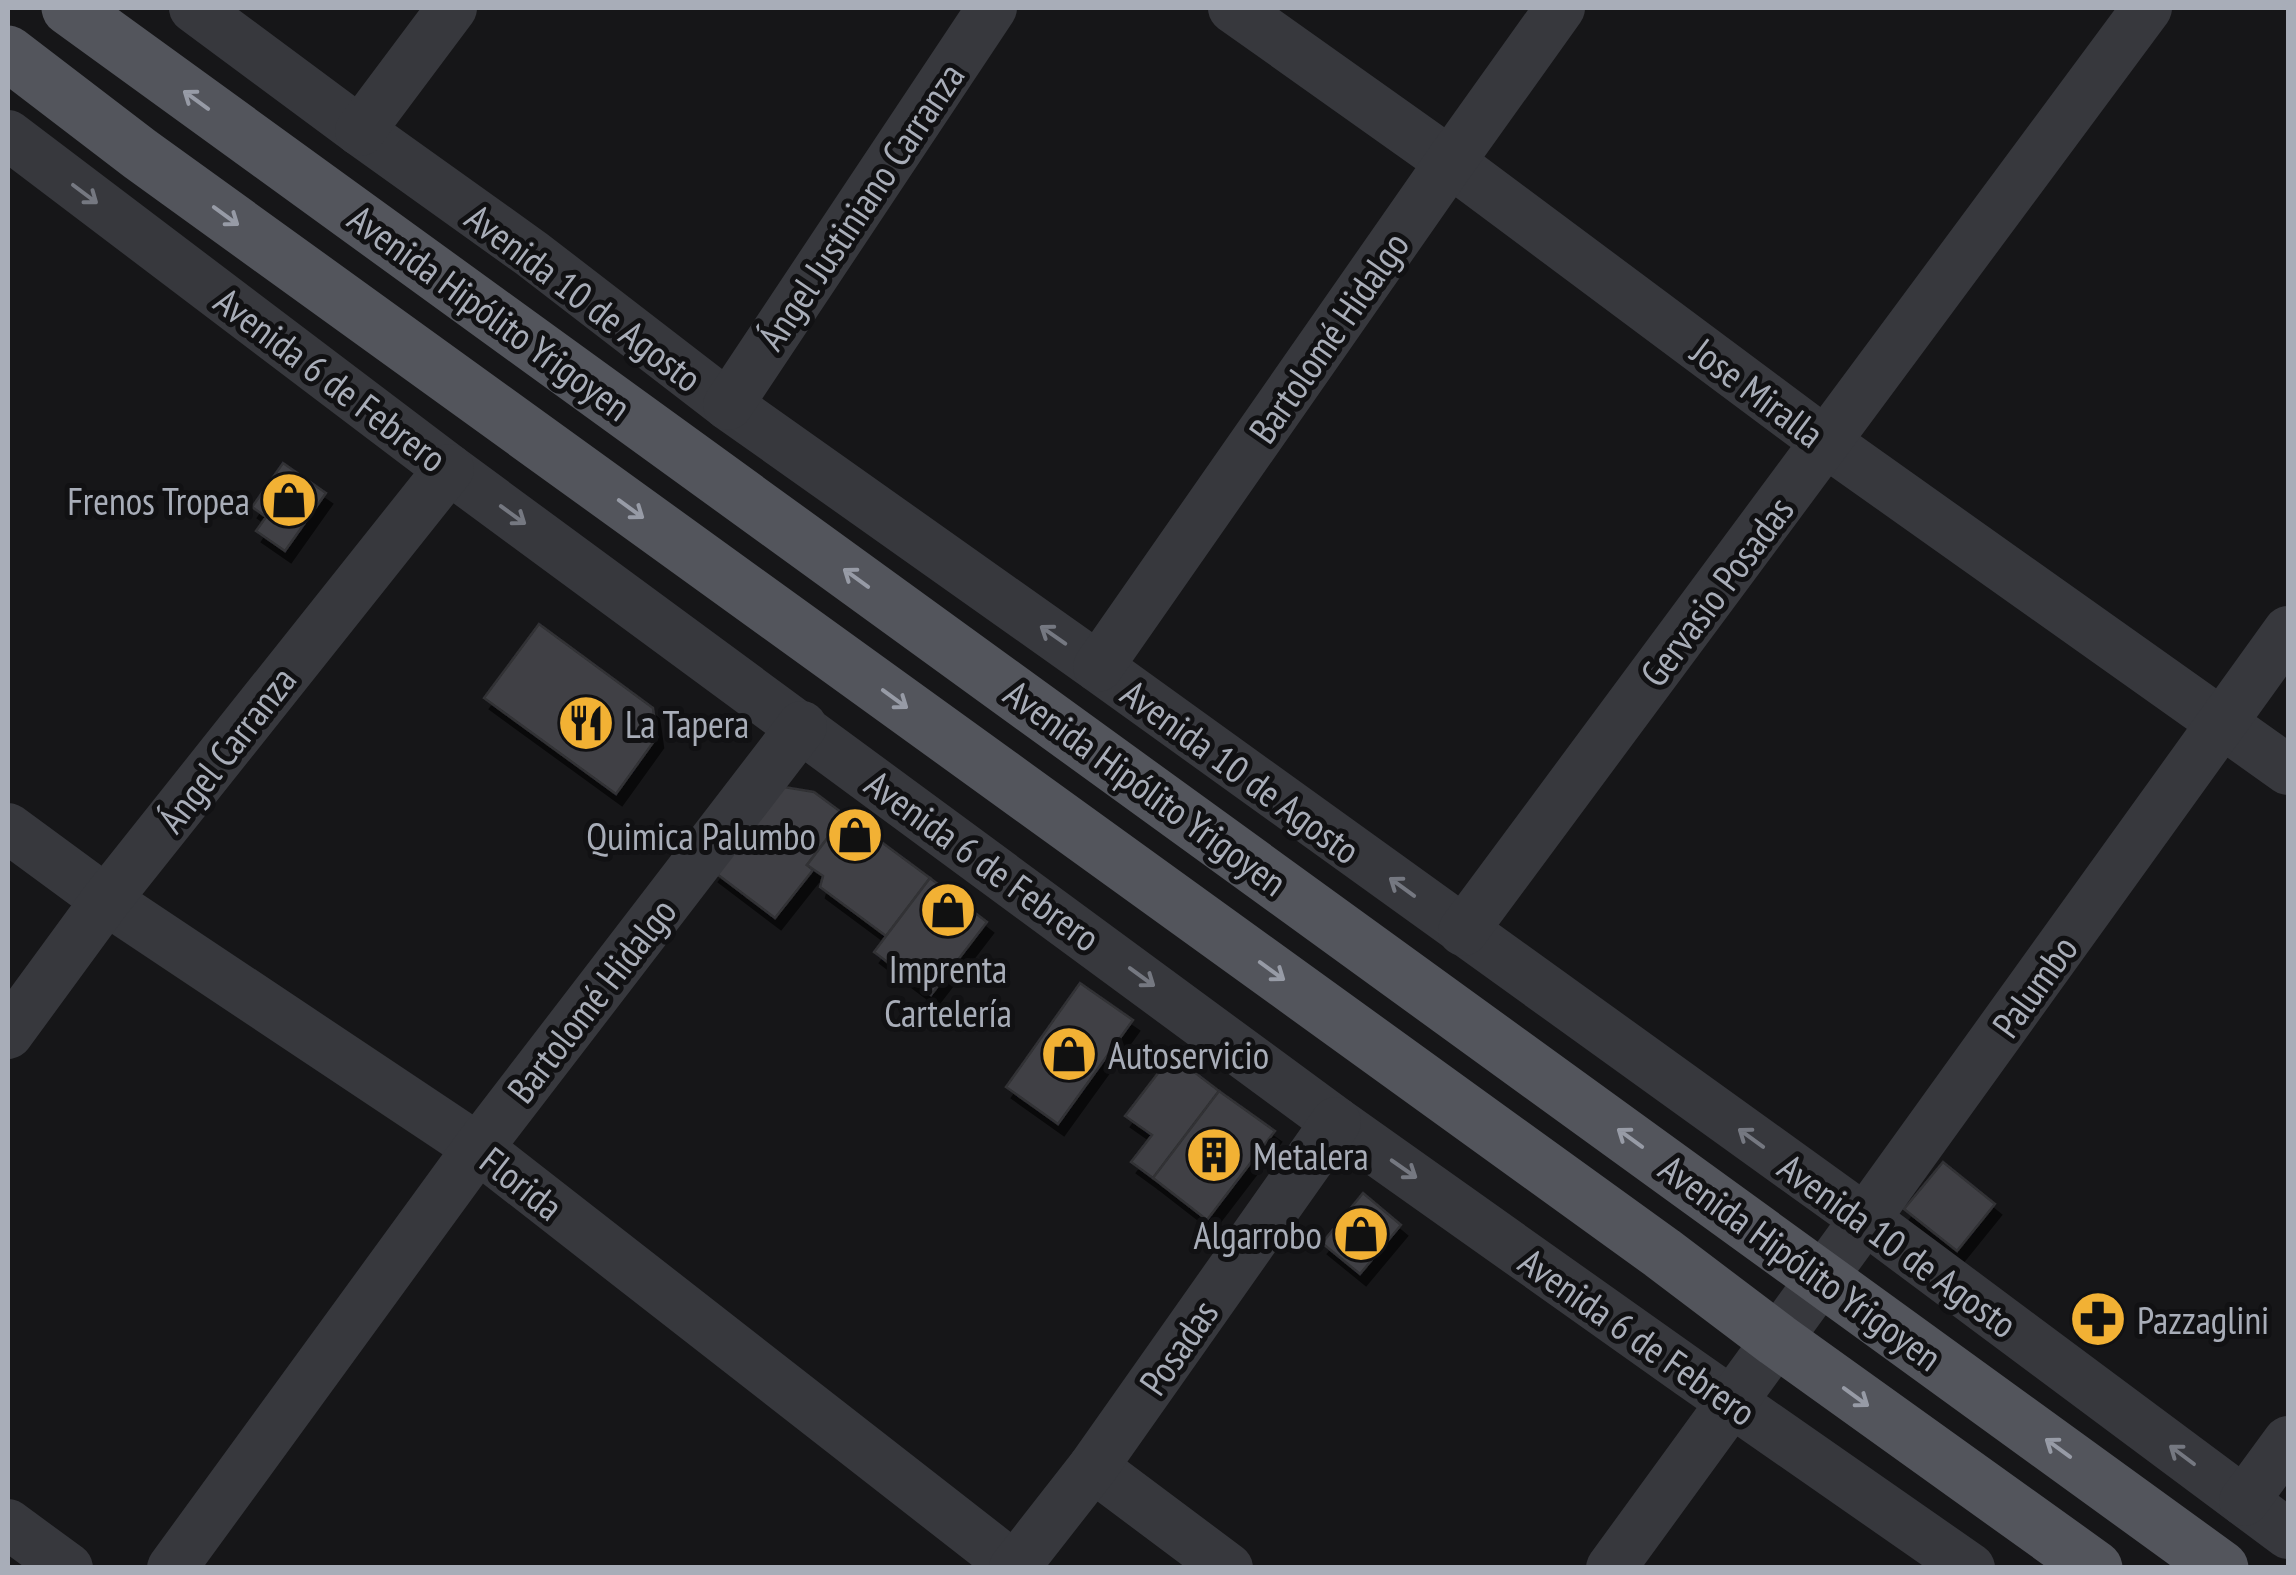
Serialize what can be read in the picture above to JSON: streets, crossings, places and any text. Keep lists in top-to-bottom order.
{
  "streets": {
    "main road": ["Avenida Hipólito Yrigoyen"],
    "street": [
      "Ángel Justiniano Carranza",
      "Avenida 10 de Agosto",
      "Bartolomé Hidalgo",
      "Avenida 6 de Febrero",
      "Jose Miralla",
      "Gervasio Posadas",
      "Ángel Carranza",
      "Palumbo",
      "Florida",
      "Posadas"
    ]
  },
  "crossings": [
    ["Ángel Justiniano Carranza", "Avenida 10 de Agosto"],
    ["Avenida 10 de Agosto", "Bartolomé Hidalgo"],
    ["Avenida 10 de Agosto", "Gervasio Posadas"],
    ["Avenida 10 de Agosto", "Palumbo"],
    ["Avenida Hipólito Yrigoyen", "Palumbo"],
    ["Bartolomé Hidalgo", "Avenida 6 de Febrero"],
    ["Bartolomé Hidalgo", "Jose Miralla"],
    ["Bartolomé Hidalgo", "Florida"],
    ["Avenida 6 de Febrero", "Ángel Carranza"],
    ["Avenida 6 de Febrero", "Palumbo"],
    ["Avenida 6 de Febrero", "Posadas"],
    ["Jose Miralla", "Gervasio Posadas"],
    ["Jose Miralla", "Palumbo"],
    ["Ángel Carranza", "Florida"],
    ["Florida", "Posadas"]
  ],
  "one_way": ["Avenida 10 de Agosto", "Avenida 6 de Febrero"],
  "places": {
    "shop": [
      "Frenos Tropea",
      "Quimica Palumbo",
      "Imprenta Cartelería",
      "Autoservicio",
      "Algarrobo"
    ],
    "restaurant": ["La Tapera"],
    "building": ["Metalera"],
    "pharmacy": ["Pazzaglini"]
  }
}
